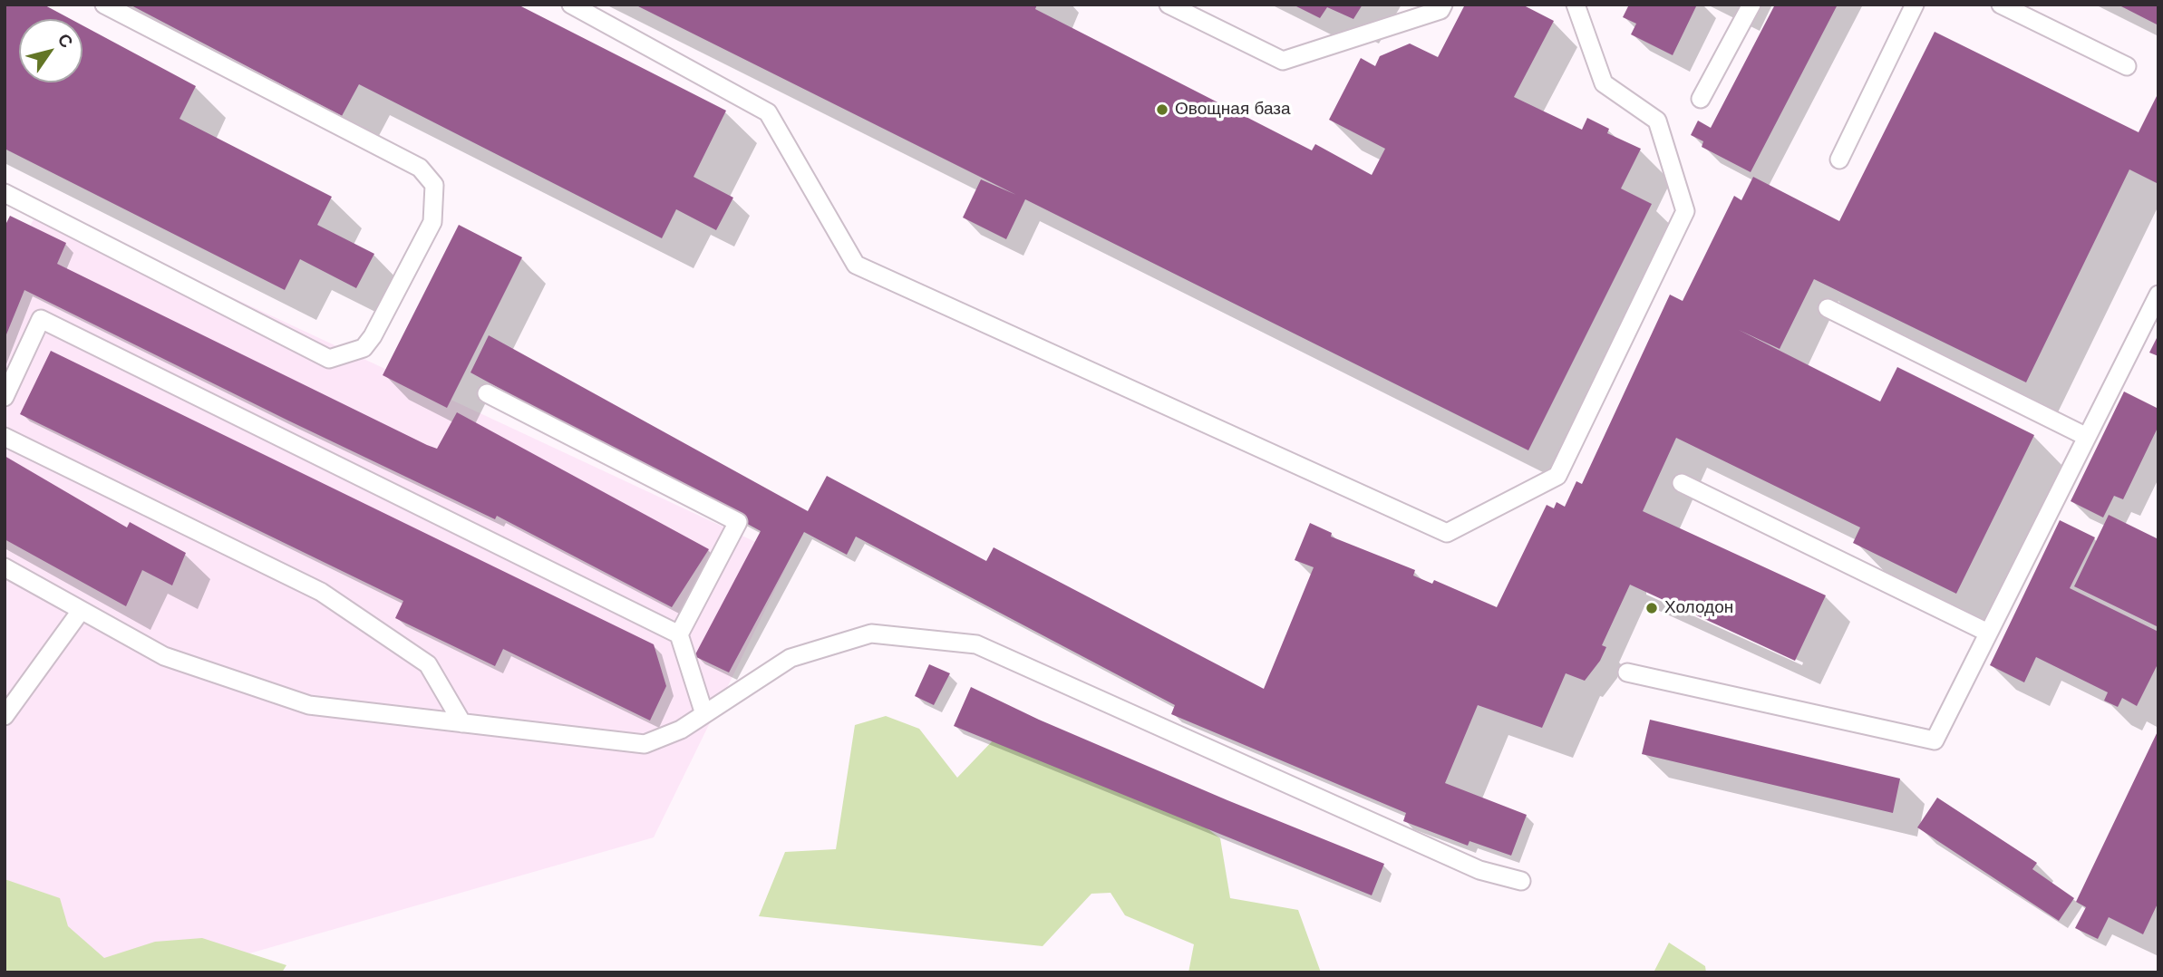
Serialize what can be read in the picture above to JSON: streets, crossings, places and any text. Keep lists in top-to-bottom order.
{
  "places": ["Овощная база", "Холодон"],
  "north": "top right"
}
